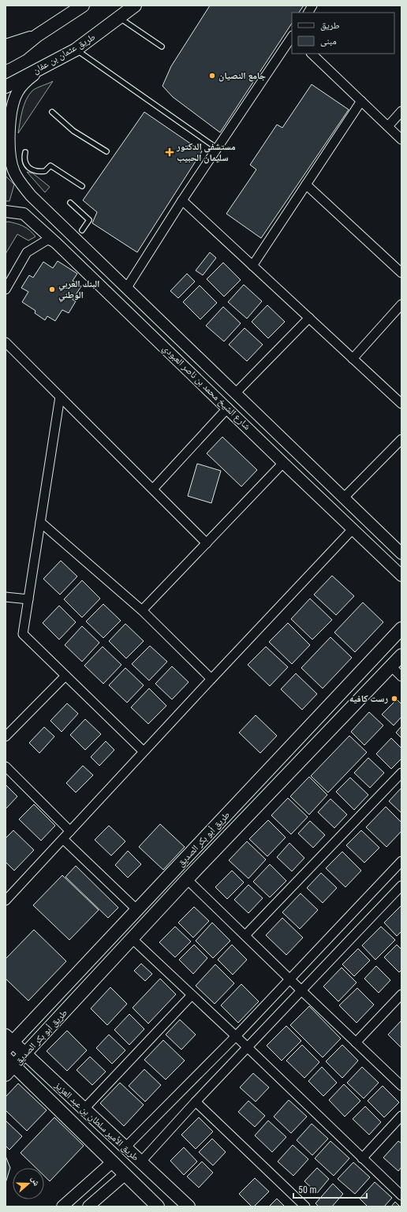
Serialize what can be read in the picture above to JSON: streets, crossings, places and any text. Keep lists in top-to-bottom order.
{
  "streets": {
    "main road": ["طريق عثمان بن عفان", "طريق أبو بكر الصديق", "طريق الأمير سلطان بن عبد العزيز"],
    "street": ["شارع الشيخ محمد بن ناصر العبودي"]
  },
  "crossings": [
    ["طريق عثمان بن عفان", "شارع الشيخ محمد بن ناصر العبودي"],
    ["طريق أبو بكر الصديق", "طريق الأمير سلطان بن عبد العزيز"]
  ],
  "places": {
    "other": ["جامع النصيان", "البنك العربي الوطني", "رست كافيه"],
    "health": ["مستشفى الدكتور سليمان الحبيب"]
  },
  "legend": ["طريق", "مبنى"],
  "scale_bar": "50 m",
  "north": "right"
}
